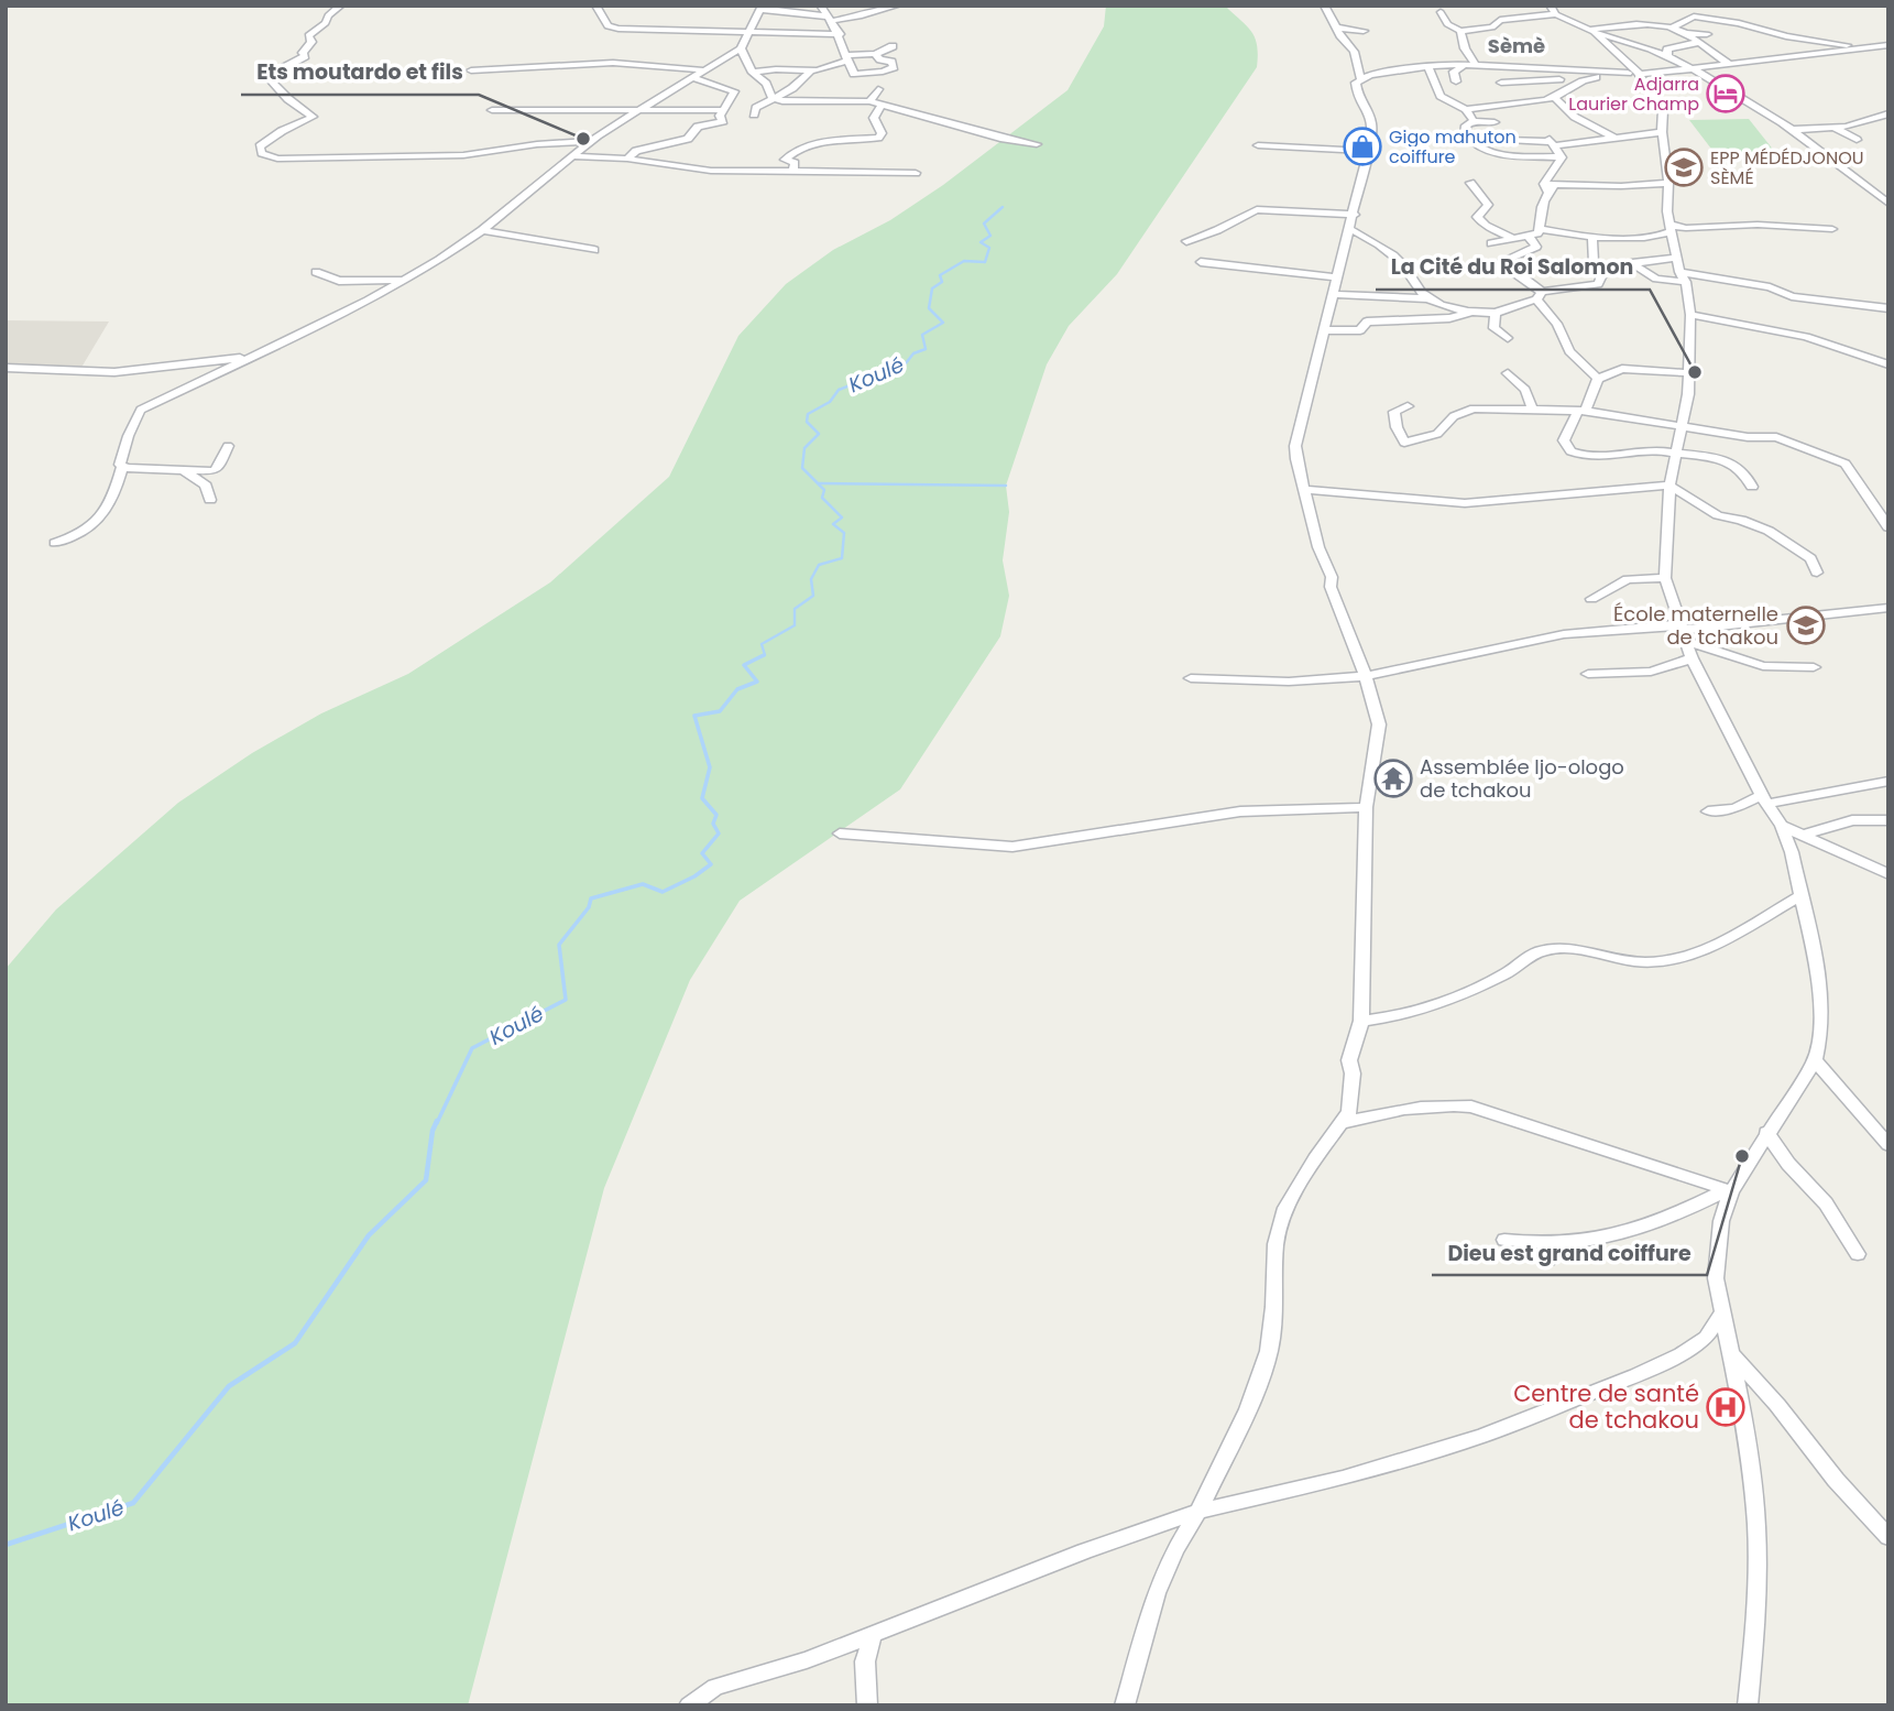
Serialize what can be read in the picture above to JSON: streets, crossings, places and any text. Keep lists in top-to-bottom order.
{
  "districts": ["Sèmè"],
  "water": ["Koulé"],
  "places": {
    "hotel": ["Adjarra Laurier Champ"],
    "other": ["Ets moutardo et fils", "La Cité du Roi Salomon", "Dieu est grand coiffure"],
    "shop": ["Gigo mahuton coiffure"],
    "school or university": ["EPP MÉDÉDJONOU SÈMÉ", "École maternelle de tchakou"],
    "temple": ["Assemblée Ijo-ologo de tchakou"],
    "hospital": ["Centre de santé de tchakou"]
  }
}
